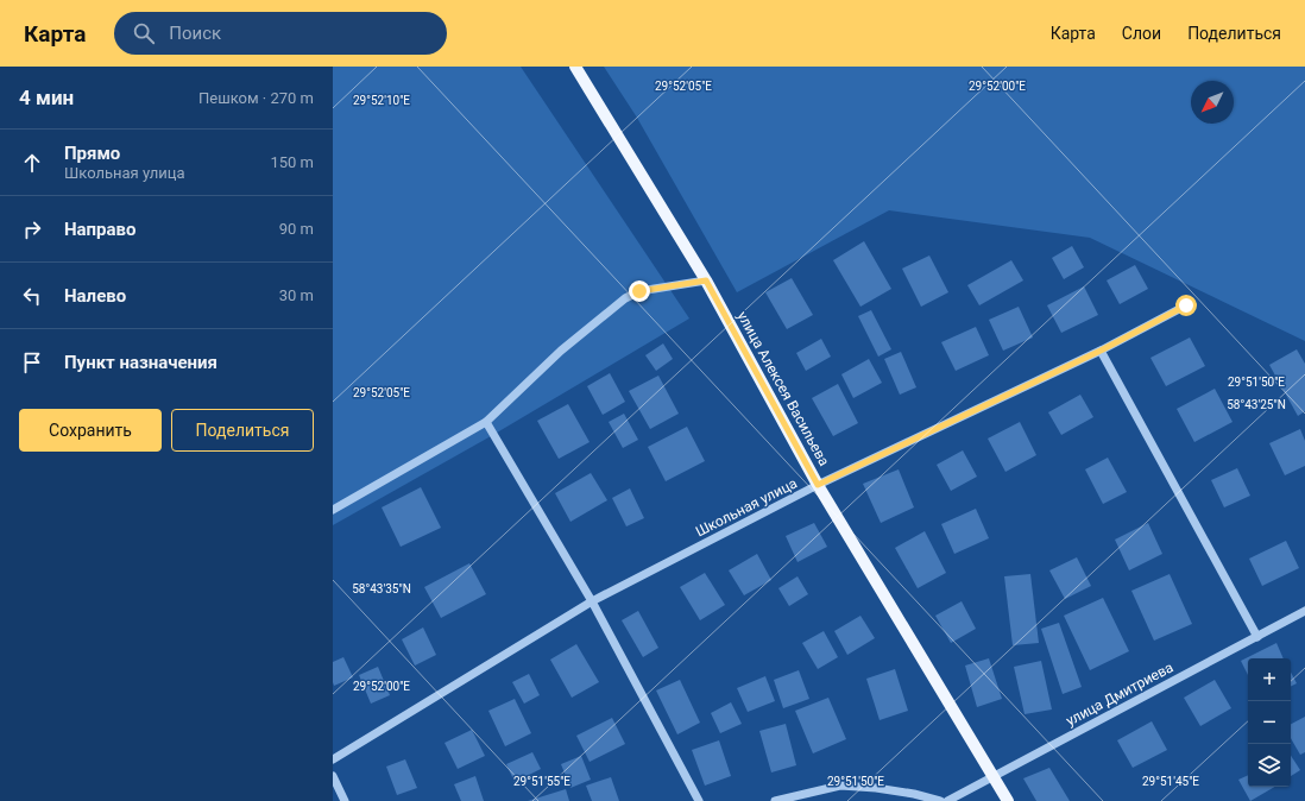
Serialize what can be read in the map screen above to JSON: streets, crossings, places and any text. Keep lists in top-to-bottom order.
{
  "streets": {
    "main road": ["улица Алексея Васильева"],
    "street": ["Школьная улица", "улица Дмитриева"]
  },
  "crossings": [
    ["улица Алексея Васильева", "Школьная улица"],
    ["улица Алексея Васильева", "улица Дмитриева"]
  ],
  "north": "bottom left",
  "page": {
    "header": "Карта",
    "search": "Поиск",
    "nav": ["Карта", "Слои", "Поделиться"],
    "heading": ["4 мин", "Пешком · 270 m"],
    "list": [
      ["Прямо", "Школьная улица", "150 m"],
      ["Направо", "90 m"],
      ["Налево", "30 m"],
      "Пункт назначения"
    ],
    "buttons": ["Сохранить", "Поделиться"],
    "map_buttons": ["+", "−"]
  },
  "coordinates": [
    "29°52'05\"E",
    "29°52'00\"E",
    "29°52'10\"E",
    "29°51'50\"E",
    "58°43'25\"N",
    "58°43'35\"N",
    "29°51'55\"E",
    "29°51'45\"E"
  ]
}
